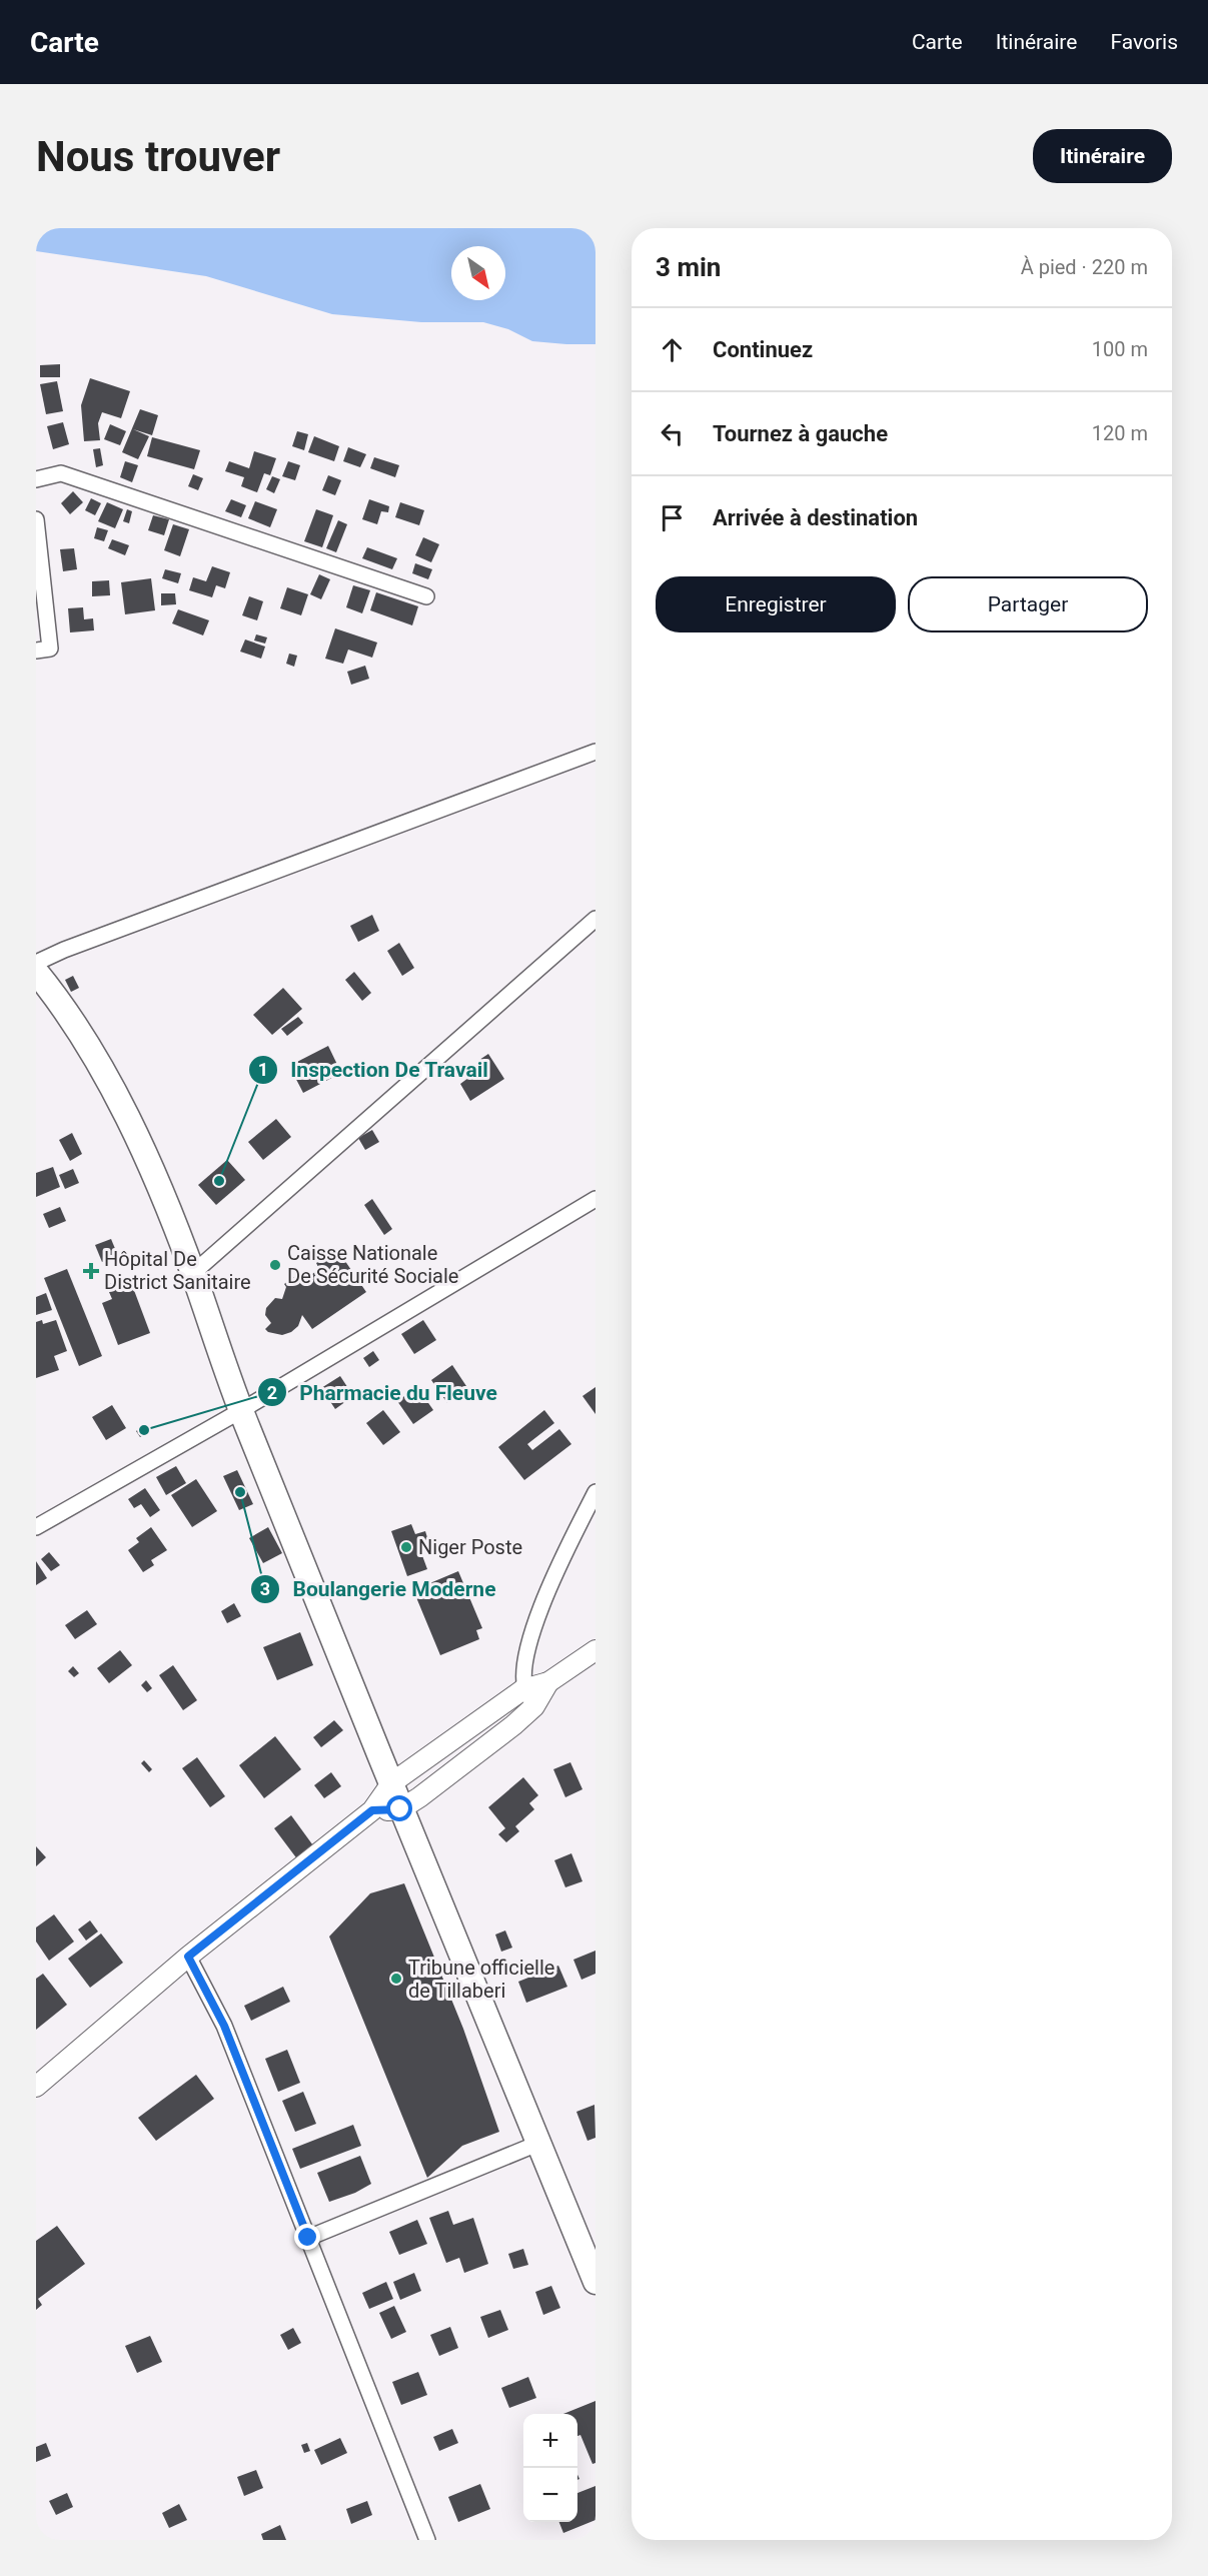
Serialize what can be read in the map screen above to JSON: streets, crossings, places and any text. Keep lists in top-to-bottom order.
{
  "places": {
    "other": [
      "Inspection De Travail",
      "Caisse Nationale De Sécurité Sociale",
      "Pharmacie du Fleuve",
      "Boulangerie Moderne",
      "Niger Poste",
      "Tribune officielle de Tillaberi"
    ],
    "health": ["Hôpital De District Sanitaire"]
  },
  "north": "bottom right",
  "page": {
    "header": "Carte",
    "nav": ["Carte", "Itinéraire", "Favoris"],
    "buttons": [
      "Itinéraire",
      ["Enregistrer", "Partager"]
    ],
    "title": "Nous trouver",
    "heading": ["3 min", "À pied · 220 m"],
    "list": [
      ["Continuez", "100 m"],
      ["Tournez à gauche", "120 m"],
      "Arrivée à destination"
    ],
    "map_buttons": ["+", "−"]
  }
}
